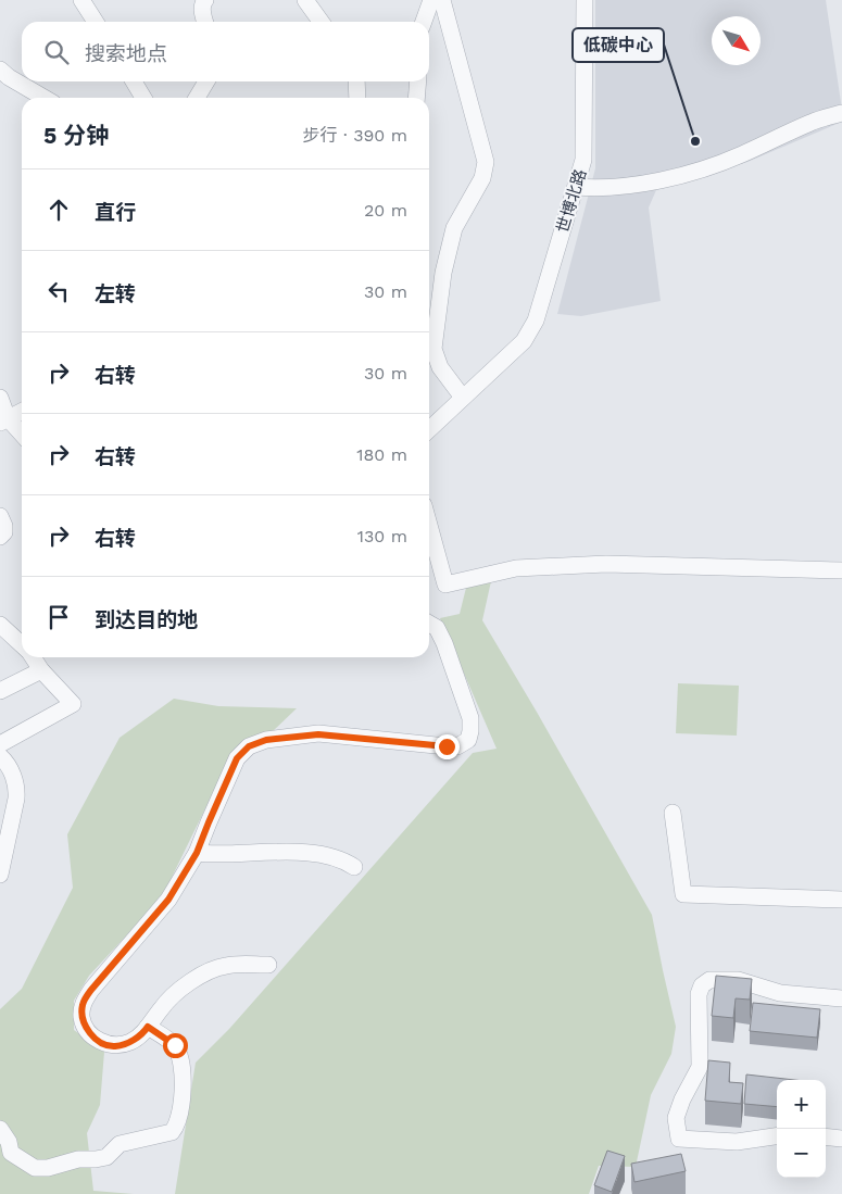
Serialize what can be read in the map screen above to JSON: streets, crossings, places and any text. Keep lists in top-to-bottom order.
{
  "streets": {
    "street": ["世博北路"]
  },
  "places": ["低碳中心"],
  "north": "bottom right",
  "page": {
    "search": "搜索地点",
    "heading": ["5 分钟", "步行 · 390 m"],
    "list": [
      ["直行", "20 m"],
      ["左转", "30 m"],
      ["右转", "30 m"],
      ["右转", "180 m"],
      ["右转", "130 m"],
      "到达目的地"
    ],
    "map_buttons": ["+", "−"]
  }
}
